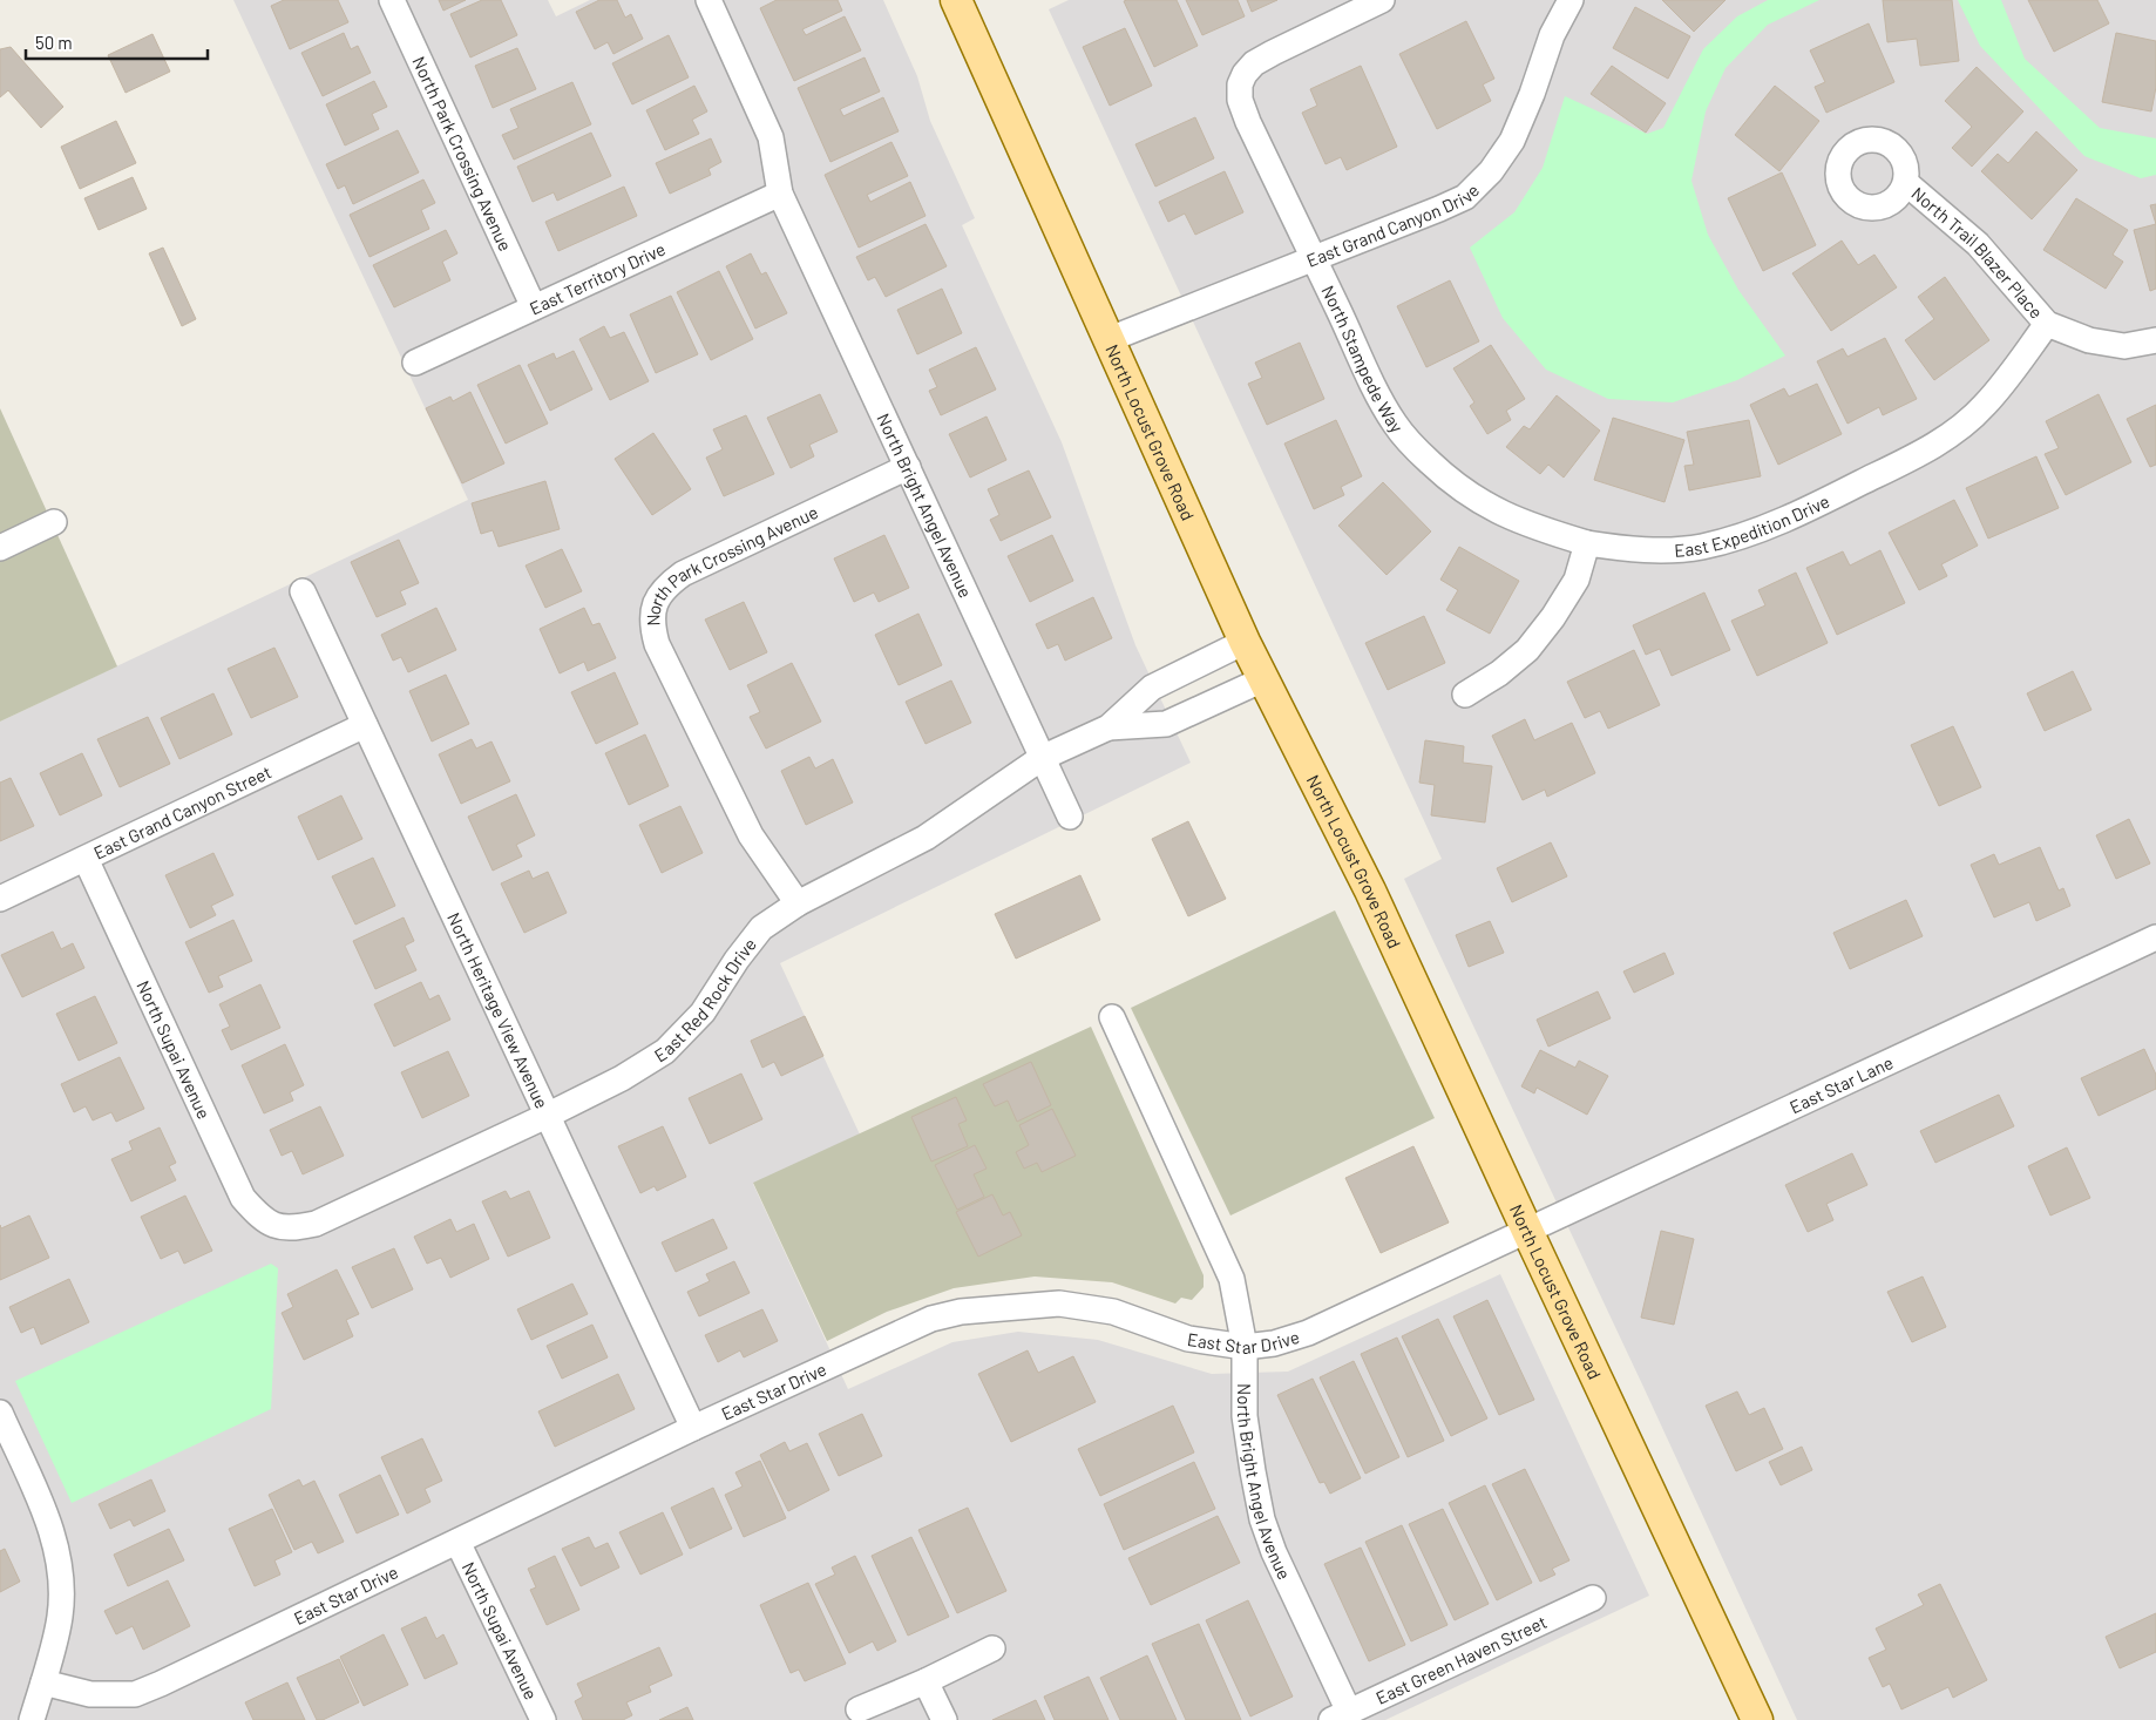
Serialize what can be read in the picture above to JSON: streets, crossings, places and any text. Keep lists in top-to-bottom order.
{
  "streets": {
    "main road": ["North Locust Grove Road"],
    "street": [
      "North Park Crossing Avenue",
      "East Grand Canyon Drive",
      "North Trail Blazer Place",
      "East Territory Drive",
      "North Stampede Way",
      "North Bright Angel Avenue",
      "East Expedition Drive",
      "East Grand Canyon Street",
      "East Red Rock Drive",
      "North Heritage View Avenue",
      "North Supai Avenue",
      "East Star Lane",
      "East Star Drive",
      "East Green Haven Street"
    ]
  },
  "crossings": [
    ["North Park Crossing Avenue", "East Territory Drive"],
    ["North Park Crossing Avenue", "North Bright Angel Avenue"],
    ["North Park Crossing Avenue", "East Red Rock Drive"],
    ["East Grand Canyon Drive", "North Stampede Way"],
    ["East Grand Canyon Drive", "North Locust Grove Road"],
    ["North Trail Blazer Place", "East Expedition Drive"],
    ["East Territory Drive", "North Bright Angel Avenue"],
    ["North Stampede Way", "East Expedition Drive"],
    ["North Locust Grove Road", "East Red Rock Drive"],
    ["North Locust Grove Road", "East Star Lane"],
    ["North Locust Grove Road", "East Star Drive"],
    ["North Bright Angel Avenue", "East Red Rock Drive"],
    ["North Bright Angel Avenue", "East Star Drive"],
    ["North Bright Angel Avenue", "East Green Haven Street"],
    ["East Grand Canyon Street", "North Heritage View Avenue"],
    ["East Grand Canyon Street", "North Supai Avenue"],
    ["East Red Rock Drive", "North Heritage View Avenue"],
    ["East Red Rock Drive", "North Supai Avenue"],
    ["North Heritage View Avenue", "East Star Drive"],
    ["North Supai Avenue", "East Star Drive"],
    ["East Star Lane", "East Star Drive"]
  ],
  "scale_bar": "50 m"
}
